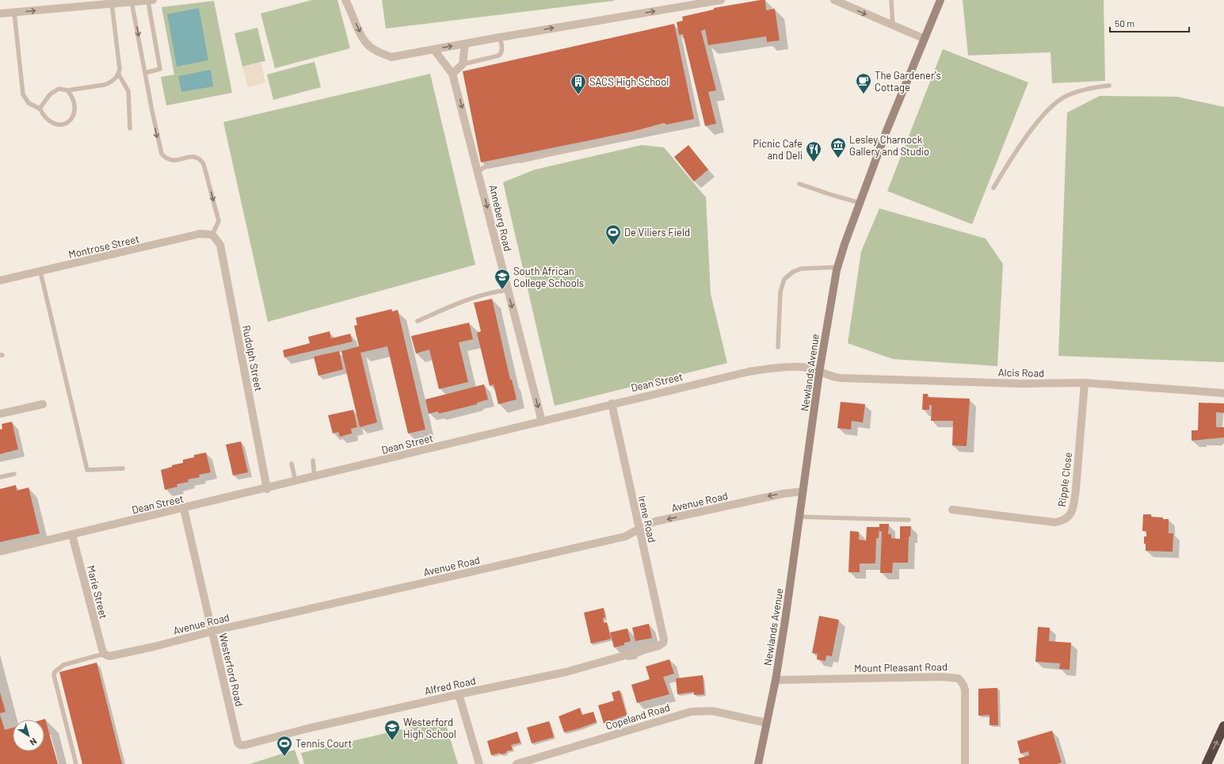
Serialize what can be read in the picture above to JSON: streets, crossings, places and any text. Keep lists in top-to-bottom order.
{
  "streets": {
    "main road": ["Newlands Avenue"],
    "street": [
      "Anneberg Road",
      "Montrose Street",
      "Rudolph Street",
      "Alcis Road",
      "Dean Street",
      "Ripple Close",
      "Avenue Road",
      "Irene Road",
      "Marie Street",
      "Mount Pleasant Road",
      "Westerford Road",
      "Alfred Road",
      "Copeland Road"
    ]
  },
  "crossings": [
    ["Anneberg Road", "Dean Street"],
    ["Montrose Street", "Rudolph Street"],
    ["Rudolph Street", "Dean Street"],
    ["Newlands Avenue", "Alcis Road"],
    ["Newlands Avenue", "Dean Street"],
    ["Newlands Avenue", "Avenue Road"],
    ["Newlands Avenue", "Mount Pleasant Road"],
    ["Newlands Avenue", "Copeland Road"],
    ["Alcis Road", "Dean Street"],
    ["Alcis Road", "Ripple Close"],
    ["Dean Street", "Irene Road"],
    ["Dean Street", "Marie Street"],
    ["Dean Street", "Westerford Road"],
    ["Avenue Road", "Irene Road"],
    ["Avenue Road", "Marie Street"],
    ["Avenue Road", "Westerford Road"],
    ["Irene Road", "Alfred Road"],
    ["Westerford Road", "Alfred Road"]
  ],
  "one_way": ["Anneberg Road"],
  "places": {
    "cafe": ["The Gardener's Cottage"],
    "building": ["SACS High School"],
    "museum": ["Lesley Charnock Gallery and Studio"],
    "restaurant": ["Picnic Cafe and Deli"],
    "sports": ["De Viliers Field", "Tennis Court"],
    "school or university": ["South African College Schools", "Westerford High School"]
  },
  "scale_bar": "50 m",
  "north": "bottom right"
}
